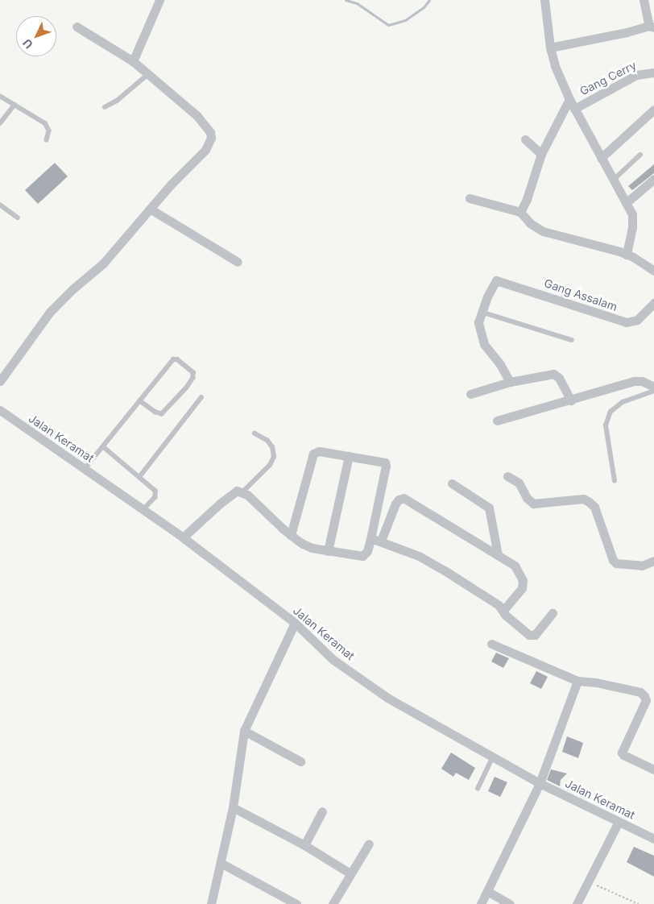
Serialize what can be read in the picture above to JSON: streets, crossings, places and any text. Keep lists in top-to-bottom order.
{
  "streets": {
    "street": ["Gang Cerry", "Gang Assalam", "Jalan Keramat"]
  },
  "north": "bottom left"
}
